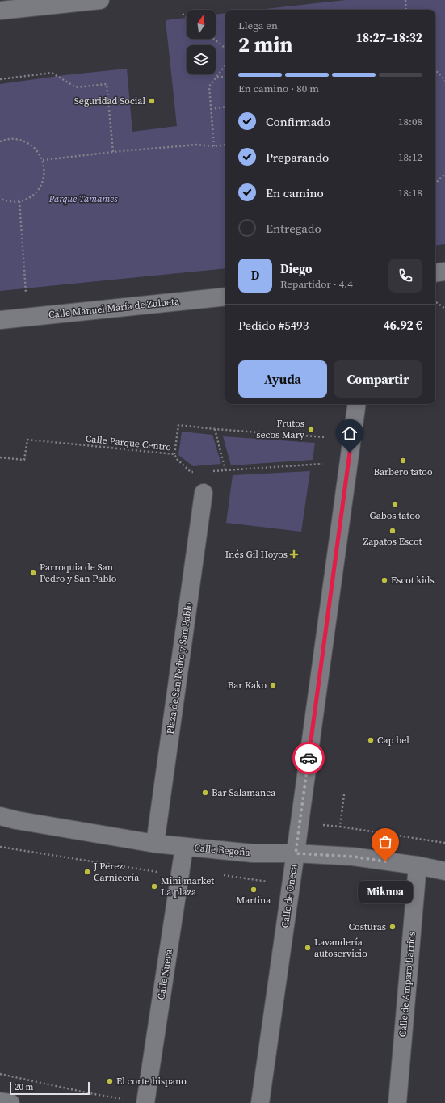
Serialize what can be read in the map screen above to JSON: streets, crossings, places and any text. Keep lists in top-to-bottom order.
{
  "streets": {
    "street": [
      "Calle Manuel María de Zulueta",
      "Plaza de San Pedro y San Pablo",
      "Calle Begoña",
      "Calle de Oneca",
      "Calle Nueva",
      "Calle de Amparo Barrios"
    ],
    "path": ["Calle Parque Centro"]
  },
  "crossings": [
    ["Plaza de San Pedro y San Pablo", "Calle Begoña"],
    ["Calle Begoña", "Calle de Oneca"],
    ["Calle Begoña", "Calle Nueva"],
    ["Calle Begoña", "Calle de Amparo Barrios"]
  ],
  "parks": ["Parque Tamames"],
  "places": {
    "other": [
      "Seguridad Social",
      "Frutos secos Mary",
      "Barbero tatoo",
      "Gabos tatoo",
      "Zapatos Escot",
      "Parroquia de San Pedro y San Pablo",
      "Escot kids",
      "Bar Kako",
      "Cap bel",
      "Bar Salamanca",
      "Miknoa",
      "J Perez Carnicería",
      "Mini market La plaza",
      "Martina",
      "Costuras",
      "Lavandería autoservicio",
      "El corte hispano"
    ],
    "health": ["Inés Gil Hoyos"]
  },
  "scale_bar": "20 m",
  "north": "top",
  "page": {
    "heading": ["2 min", "Llega en", "18:27–18:32"],
    "panel": [
      "Diego",
      "Repartidor · 4.4",
      "Pedido #5493",
      "46.92 €"
    ],
    "bar": "En camino · 80 m",
    "list": [
      ["Confirmado", "18:08"],
      ["Preparando", "18:12"],
      ["En camino", "18:18"],
      "Entregado"
    ],
    "round": "D",
    "buttons": ["Ayuda", "Compartir"],
    "bubble": "Miknoa",
    "scale": "20 m"
  }
}
